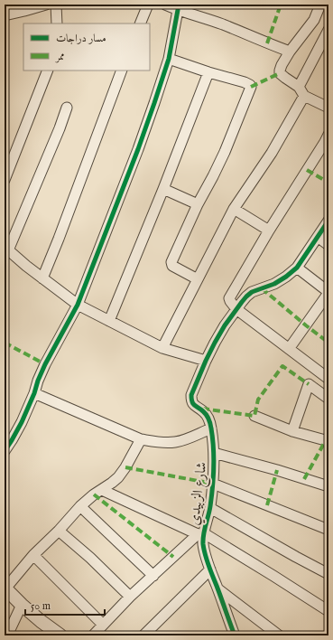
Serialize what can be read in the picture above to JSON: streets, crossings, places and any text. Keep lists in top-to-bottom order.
{
  "streets": {
    "street": ["شارع الزبيدي"]
  },
  "legend": ["مسار دراجات", "ممر"],
  "scale_bar": "50 m"
}
